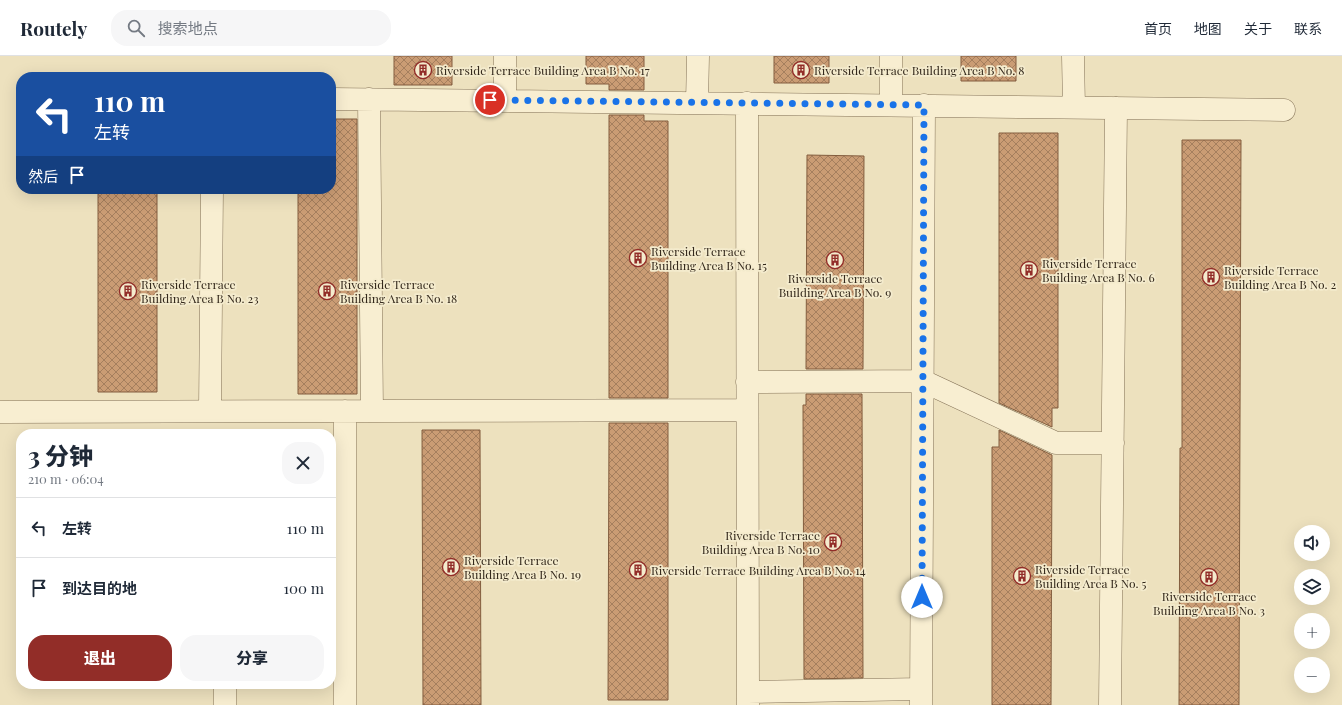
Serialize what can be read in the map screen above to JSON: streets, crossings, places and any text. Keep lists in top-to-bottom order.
{
  "places": {
    "building": [
      "Riverside Terrace Building Area B No. 17",
      "Riverside Terrace Building Area B No. 8",
      "Riverside Terrace Building Area B No. 15",
      "Riverside Terrace Building Area B No. 9",
      "Riverside Terrace Building Area B No. 6",
      "Riverside Terrace Building Area B No. 2",
      "Riverside Terrace Building Area B No. 23",
      "Riverside Terrace Building Area B No. 18",
      "Riverside Terrace Building Area B No. 10",
      "Riverside Terrace Building Area B No. 19",
      "Riverside Terrace Building Area B No. 14",
      "Riverside Terrace Building Area B No. 5",
      "Riverside Terrace Building Area B No. 3"
    ]
  },
  "page": {
    "header": "Routely",
    "search": "搜索地点",
    "nav": [
      "首页",
      "地图",
      "关于",
      "联系"
    ],
    "turn": ["110 m", "左转"],
    "then": "然后",
    "heading": ["3 分钟", "210 m · 06:04"],
    "list": [
      {
        "name": "左转",
        "value": "110 m"
      },
      {
        "name": "到达目的地",
        "value": "100 m"
      }
    ],
    "map_buttons": ["+", "−"],
    "buttons": ["退出", "分享"]
  }
}
